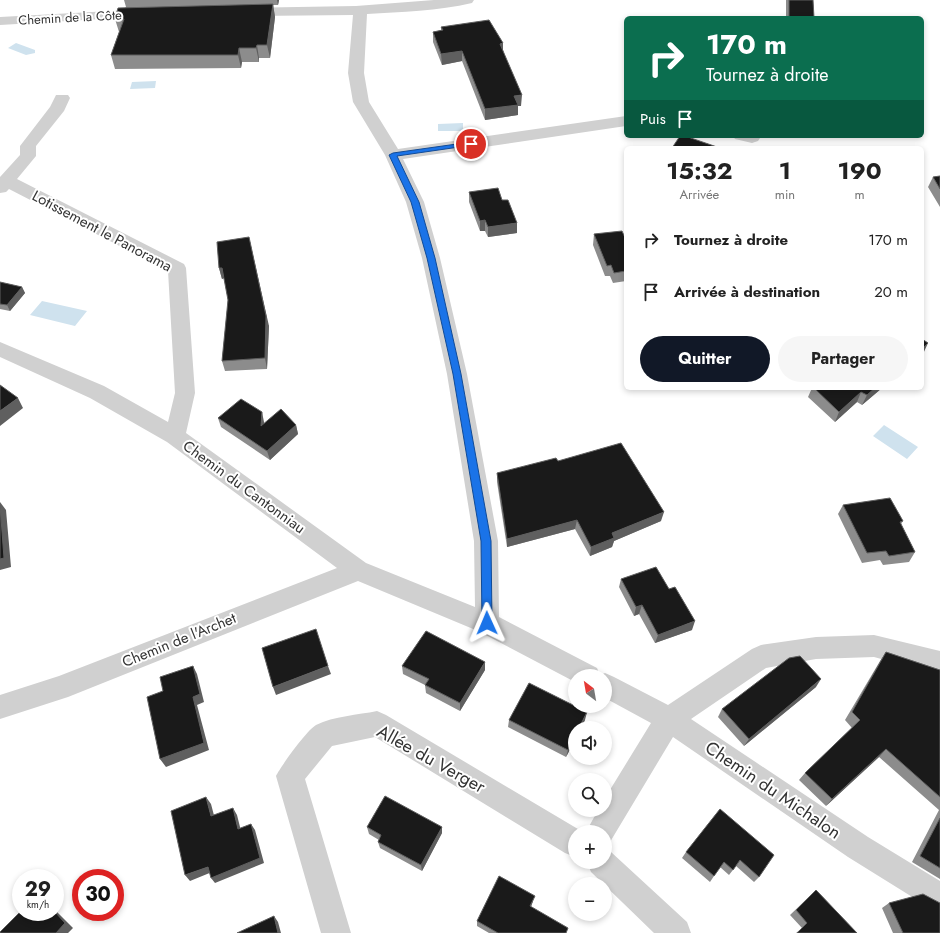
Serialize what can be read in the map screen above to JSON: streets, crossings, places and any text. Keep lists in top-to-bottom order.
{
  "streets": {
    "street": [
      "Chemin de la Côte",
      "Lotissement le Panorama",
      "Chemin du Cantonniau",
      "Chemin de l'Archet",
      "Allée du Verger",
      "Chemin du Michalon"
    ]
  },
  "crossings": [
    ["Lotissement le Panorama", "Chemin du Cantonniau"],
    ["Chemin du Cantonniau", "Chemin de l'Archet"]
  ],
  "north": "top left",
  "page": {
    "turn": ["170 m", "Tournez à droite"],
    "then": "Puis",
    "eta": [
      "15:32",
      "Arrivée",
      "1",
      "min",
      "190",
      "m"
    ],
    "list": [
      {
        "name": "Tournez à droite",
        "value": "170 m"
      },
      {
        "name": "Arrivée à destination",
        "value": "20 m"
      }
    ],
    "buttons": ["Quitter", "Partager"],
    "map_buttons": ["+", "−"],
    "speed": "29 km/h",
    "limit": "30"
  }
}
